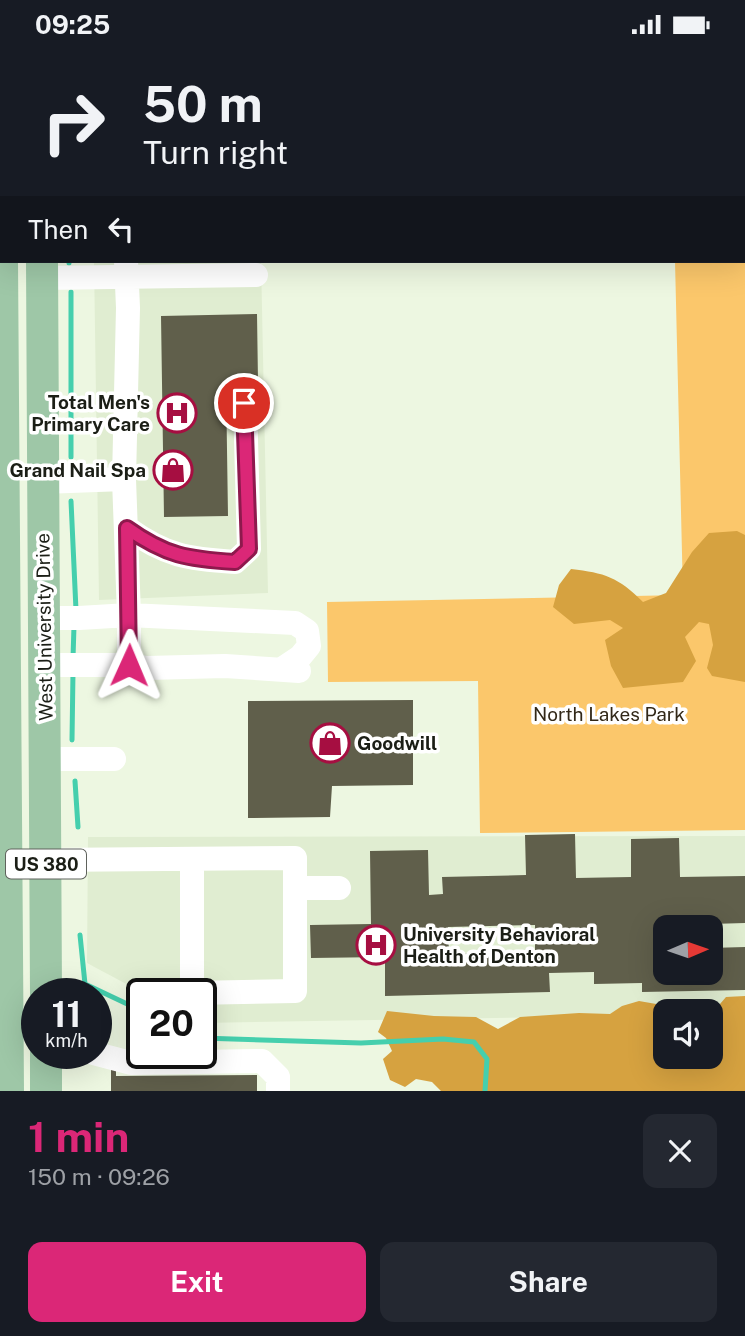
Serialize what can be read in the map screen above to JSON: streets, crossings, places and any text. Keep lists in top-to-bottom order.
{
  "streets": {
    "main road": ["West University Drive", "US 380"]
  },
  "parks": ["North Lakes Park"],
  "places": {
    "hospital": ["Total Men's Primary Care", "University Behavioral Health of Denton"],
    "shop": ["Grand Nail Spa", "Goodwill"]
  },
  "north": "right",
  "page": {
    "status": "09:25",
    "turn": ["50 m", "Turn right"],
    "then": "Then",
    "speed": "11 km/h",
    "limit": "20",
    "heading": ["1 min", "150 m · 09:26"],
    "buttons": ["Exit", "Share"]
  }
}
